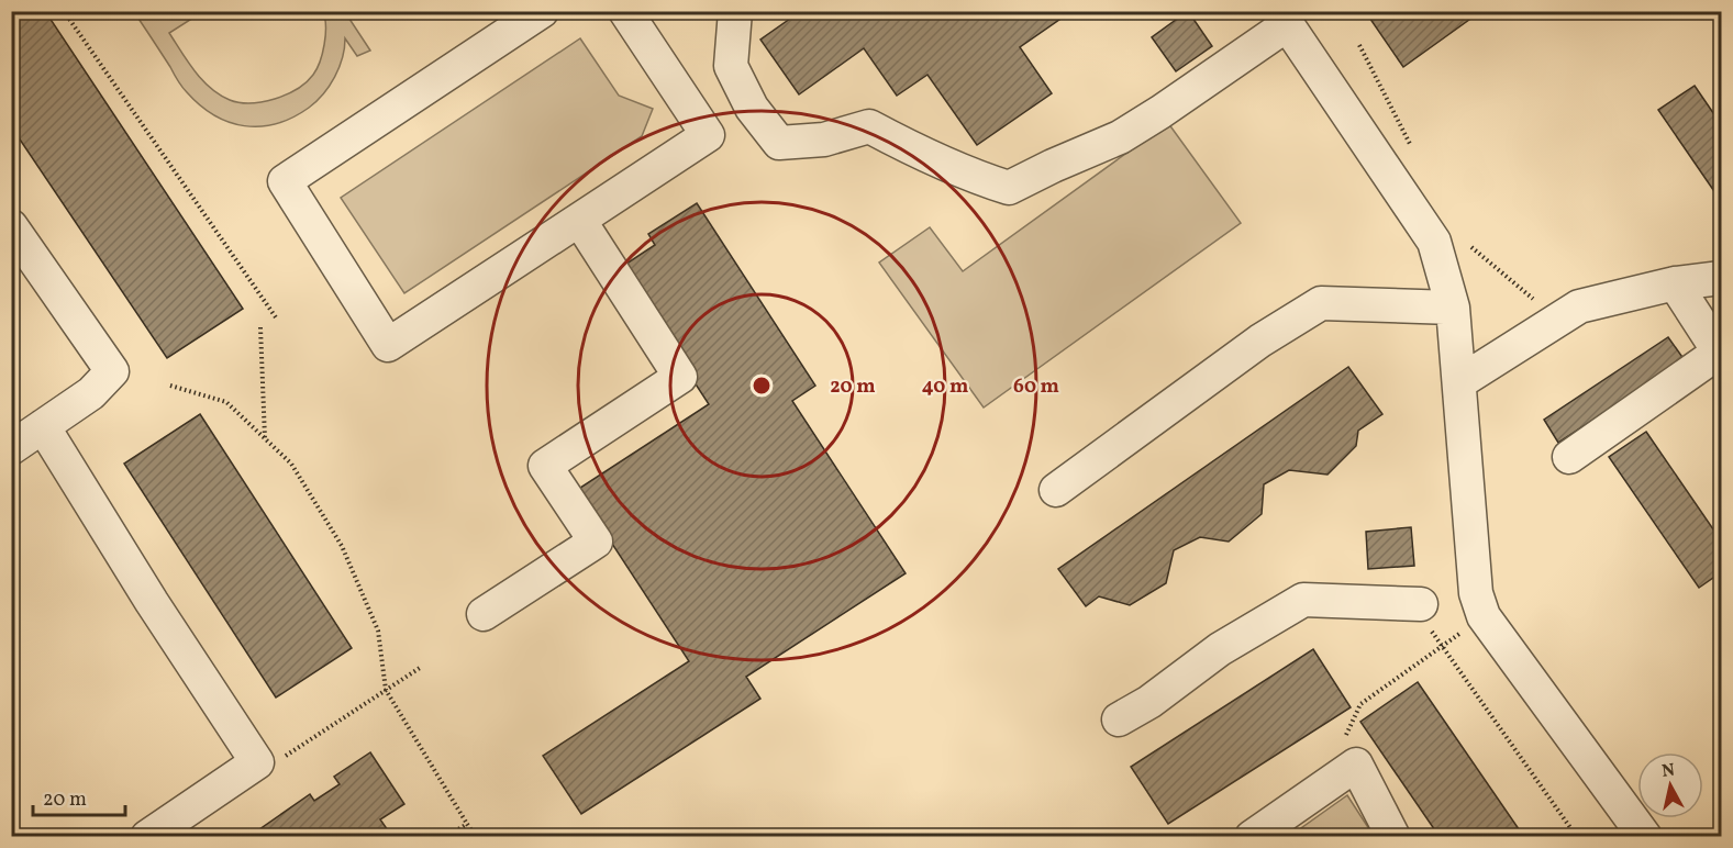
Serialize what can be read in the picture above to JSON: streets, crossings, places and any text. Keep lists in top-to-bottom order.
{
  "scale_bar": "20 m",
  "north": "top",
  "rings": ["20 m", "40 m", "60 m"]
}
